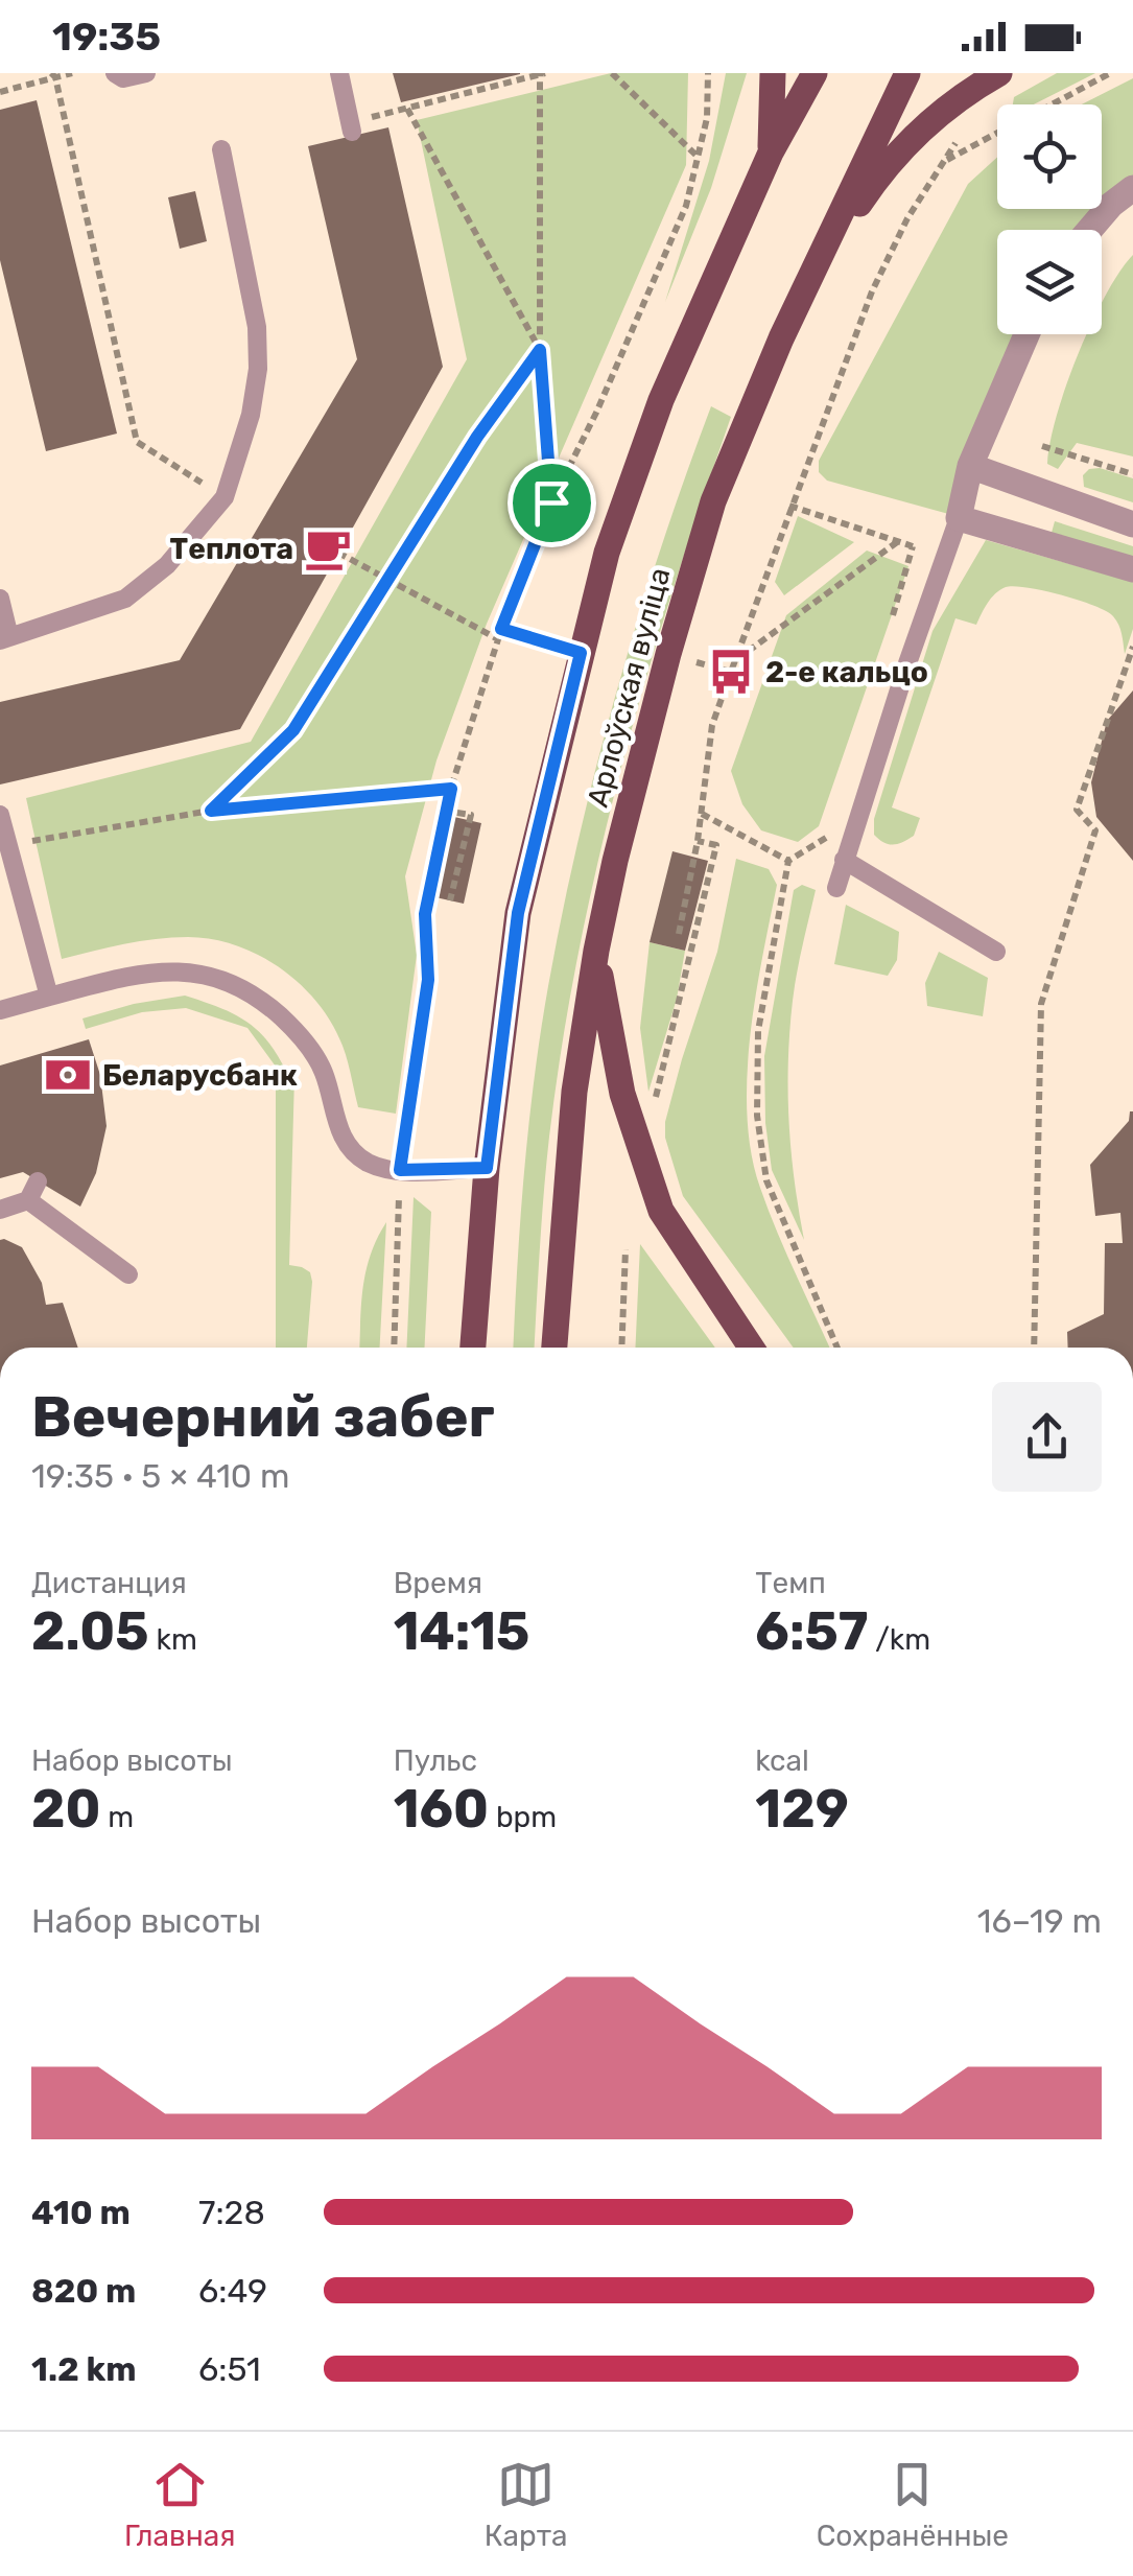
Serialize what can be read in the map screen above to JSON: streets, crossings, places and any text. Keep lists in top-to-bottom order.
{
  "streets": {
    "main road": ["Арлоўская вуліца"]
  },
  "places": {
    "cafe": ["Теплота"],
    "bus stop": ["2-е кальцо"],
    "bank": ["Беларусбанк"]
  },
  "page": {
    "status": "19:35",
    "heading": ["Вечерний забег", "19:35 · 5 × 410 m"],
    "stats": [
      ["Дистанция", "2.05 km"],
      ["Время", "14:15"],
      ["Темп", "6:57 /km"],
      ["Набор высоты", "20 m"],
      ["Пульс", "160 bpm"],
      ["kcal", "129"]
    ],
    "chart": ["Набор высоты", "16–19 m"],
    "list": [
      {
        "name": "410 m",
        "note": "7:28"
      },
      {
        "name": "820 m",
        "note": "6:49"
      },
      {
        "name": "1.2 km",
        "note": "6:51"
      }
    ],
    "tabs": ["Главная", "Карта", "Сохранённые"]
  }
}
